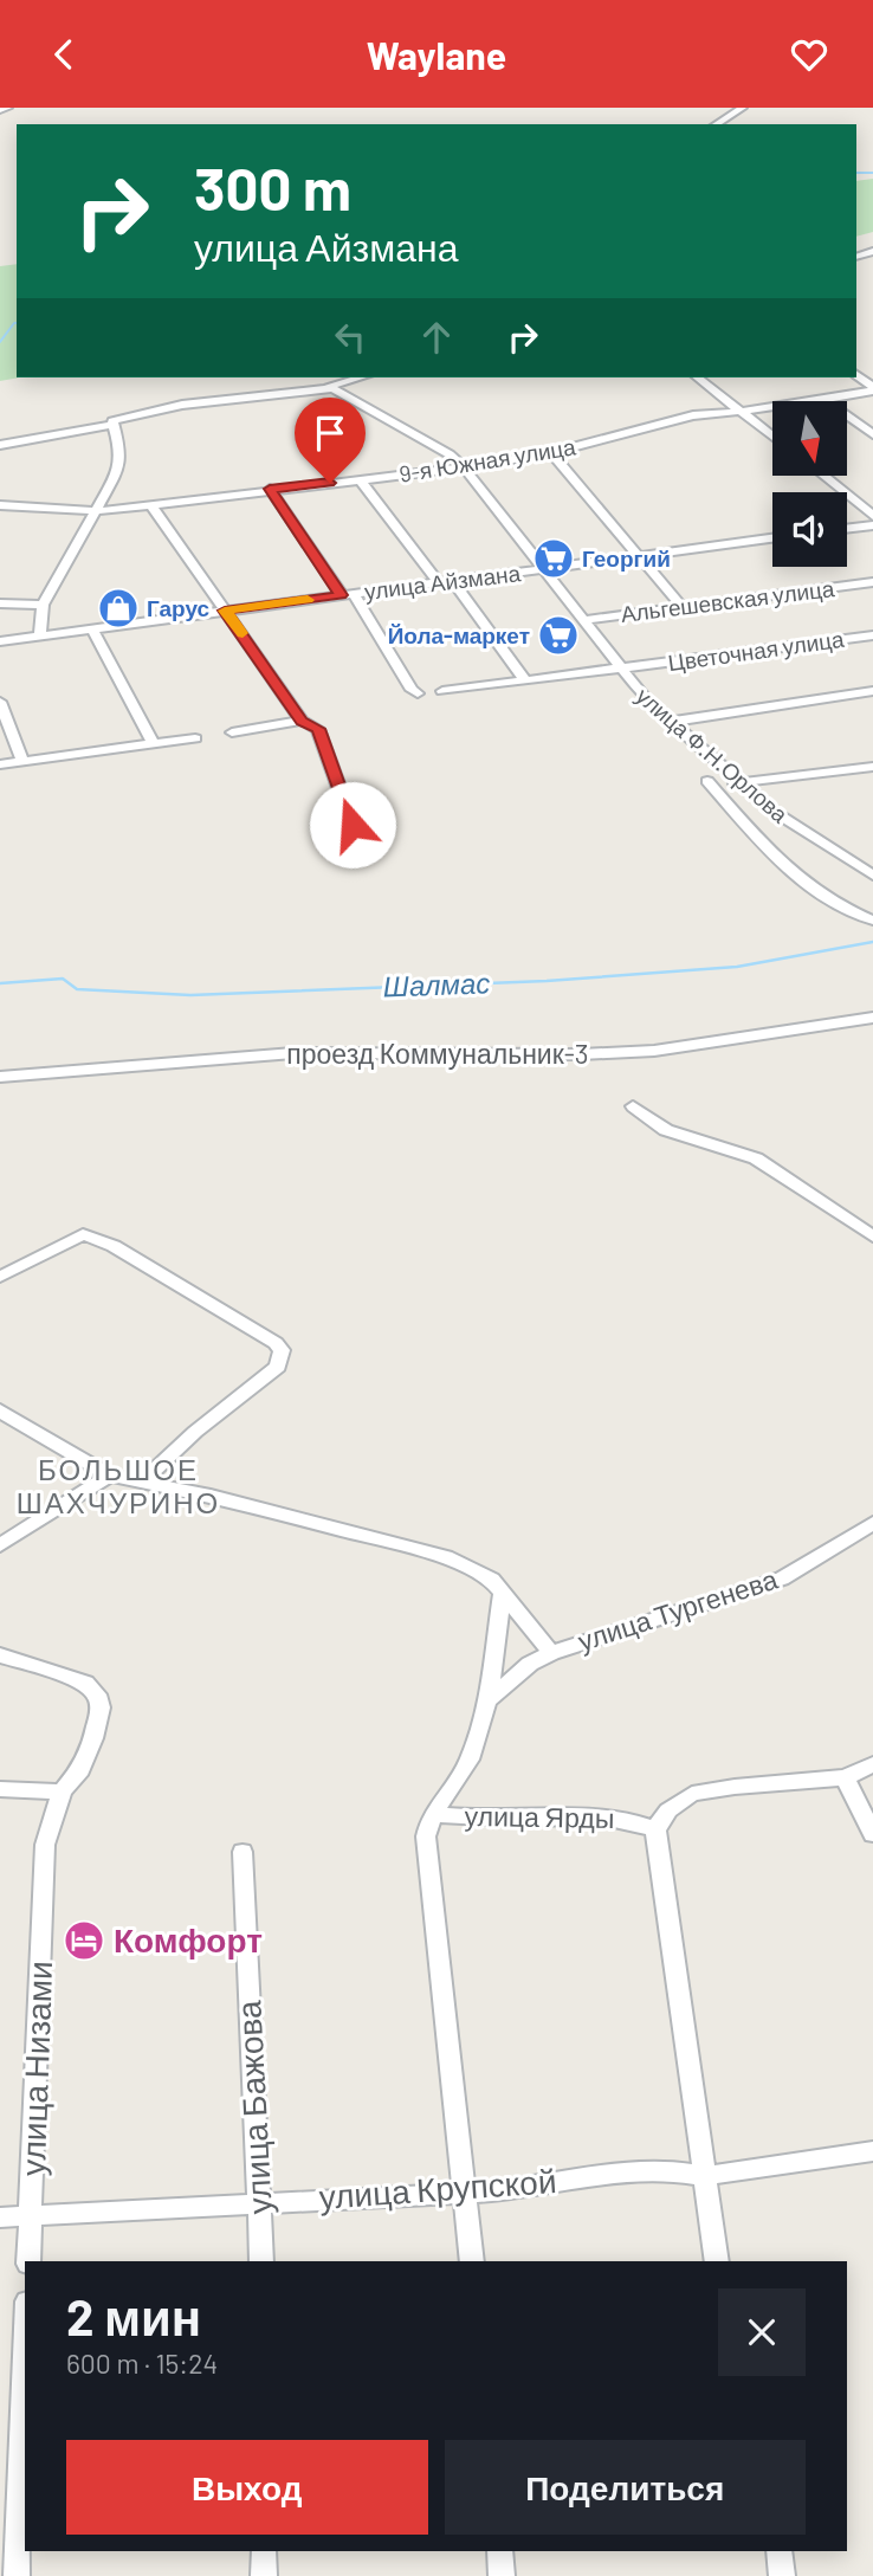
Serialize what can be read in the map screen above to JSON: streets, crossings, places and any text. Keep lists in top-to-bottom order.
{
  "streets": {
    "street": [
      "9-я Южная улица",
      "улица Айзмана",
      "Альгешевская улица",
      "Цветочная улица",
      "улица Ф.Н.Орлова",
      "проезд Коммунальник-3",
      "улица Тургенева",
      "улица Ярды",
      "улица Низами",
      "улица Бажова",
      "улица Крупской"
    ]
  },
  "crossings": [
    ["улица Айзмана", "улица Ф.Н.Орлова"],
    ["Альгешевская улица", "улица Ф.Н.Орлова"],
    ["Цветочная улица", "улица Ф.Н.Орлова"],
    ["улица Низами", "улица Крупской"],
    ["улица Бажова", "улица Крупской"]
  ],
  "districts": ["БОЛЬШОЕ ШАХЧУРИНО"],
  "water": ["Шалмас"],
  "places": {
    "supermarket": ["Георгий", "Йола-маркет"],
    "shop": ["Гарус"],
    "hotel": ["Комфорт"]
  },
  "north": "bottom",
  "page": {
    "header": "Waylane",
    "turn": ["300 m", "улица Айзмана"],
    "heading": ["2 мин", "600 m · 15:24"],
    "buttons": ["Выход", "Поделиться"]
  }
}
